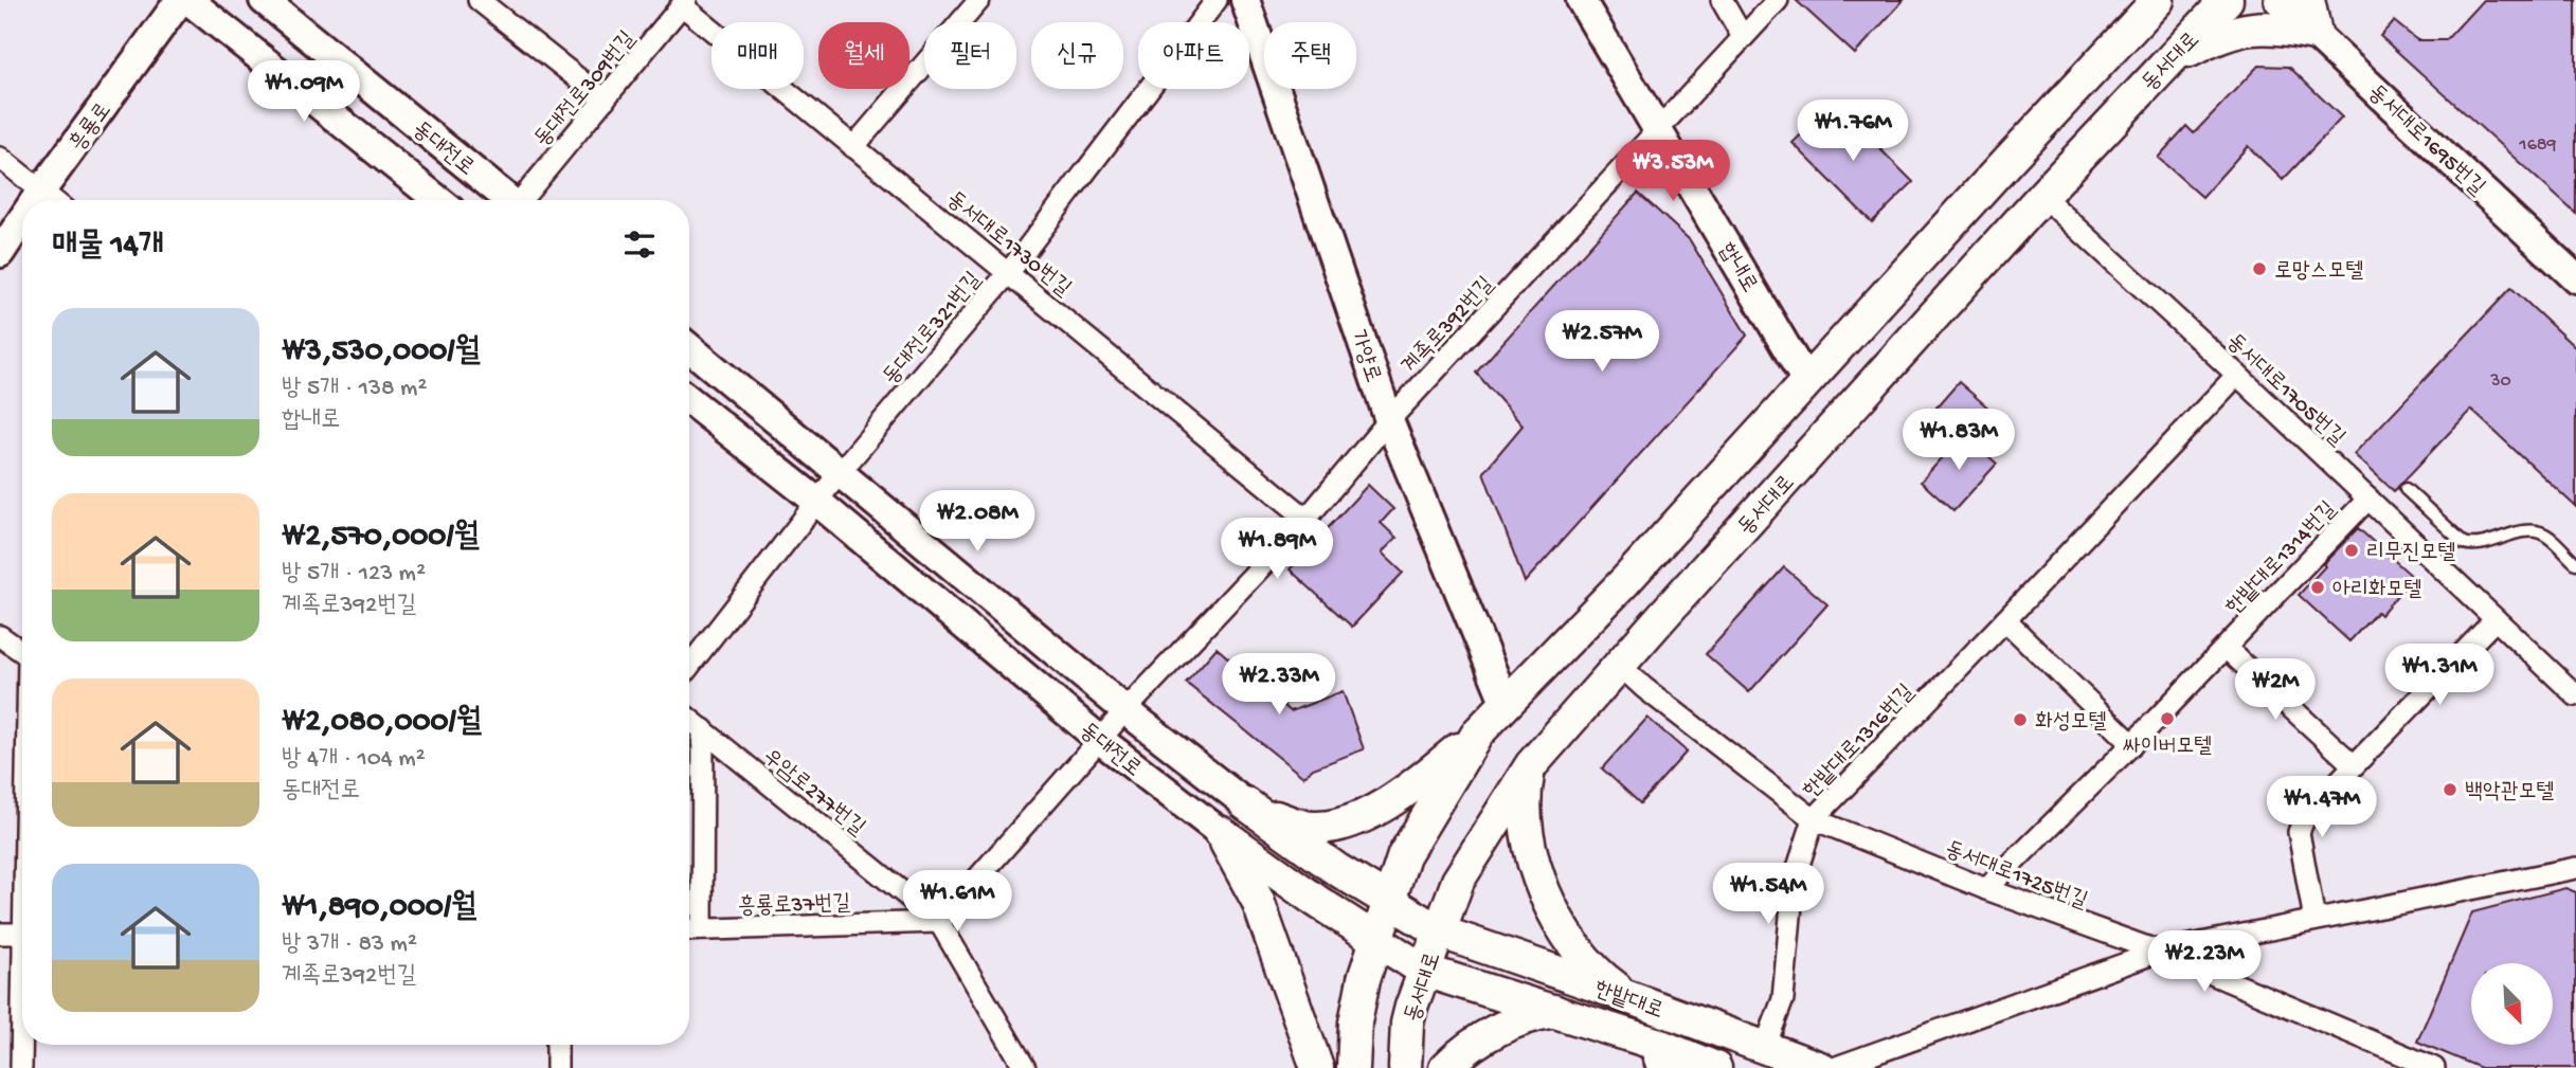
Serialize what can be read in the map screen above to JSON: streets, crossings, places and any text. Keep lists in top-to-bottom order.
{
  "streets": {
    "main road": [
      "동서대로",
      "흥룡로",
      "동서대로1695번길",
      "동대전로",
      "합내로",
      "가양로",
      "한밭대로"
    ],
    "street": [
      "동대전로309번길",
      "동서대로1730번길",
      "계족로392번길",
      "동대전로321번길",
      "동서대로1705번길",
      "한밭대로1314번길",
      "한밭대로1316번길",
      "우암로277번길",
      "동서대로1725번길",
      "흥룡로37번길"
    ]
  },
  "crossings": [
    ["동서대로", "동대전로"],
    ["동서대로", "동서대로1705번길"],
    ["동서대로", "동서대로1725번길"],
    ["동서대로", "한밭대로"],
    ["동대전로309번길", "동서대로1730번길"],
    ["동대전로", "계족로392번길"],
    ["동대전로", "동대전로321번길"],
    ["동대전로", "한밭대로"],
    ["동서대로1730번길", "계족로392번길"],
    ["동서대로1730번길", "동대전로321번길"],
    ["합내로", "계족로392번길"],
    ["계족로392번길", "가양로"],
    ["동서대로1705번길", "한밭대로1314번길"],
    ["동서대로1705번길", "한밭대로1316번길"],
    ["한밭대로1314번길", "동서대로1725번길"],
    ["한밭대로1316번길", "동서대로1725번길"],
    ["한밭대로1316번길", "한밭대로"],
    ["우암로277번길", "흥룡로37번길"]
  ],
  "places": [
    "로망스모텔",
    "리무진모텔",
    "아리화모텔",
    "싸이버모텔",
    "화성모텔",
    "백악관모텔"
  ],
  "house_numbers": ["1689", "30"],
  "north": "bottom right",
  "page": {
    "chip": [
      "매매",
      "월세",
      "필터",
      "신규",
      "아파트",
      "주택"
    ],
    "price": [
      "₩1.09M",
      "₩1.76M",
      "₩3.53M",
      "₩2.57M",
      "₩1.83M",
      "₩2.08M",
      "₩1.89M",
      "₩1.31M",
      "₩2.33M",
      "₩2M",
      "₩1.47M",
      "₩1.54M",
      "₩1.61M",
      "₩2.23M"
    ],
    "heading": "매물 14개",
    "list": [
      {
        "name": "₩3,530,000/월",
        "note": "방 5개 · 138 m² · 합내로"
      },
      {
        "name": "₩2,570,000/월",
        "note": "방 5개 · 123 m² · 계족로392번길"
      },
      {
        "name": "₩2,080,000/월",
        "note": "방 4개 · 104 m² · 동대전로"
      },
      {
        "name": "₩1,890,000/월",
        "note": "방 3개 · 83 m² · 계족로392번길"
      }
    ]
  }
}
